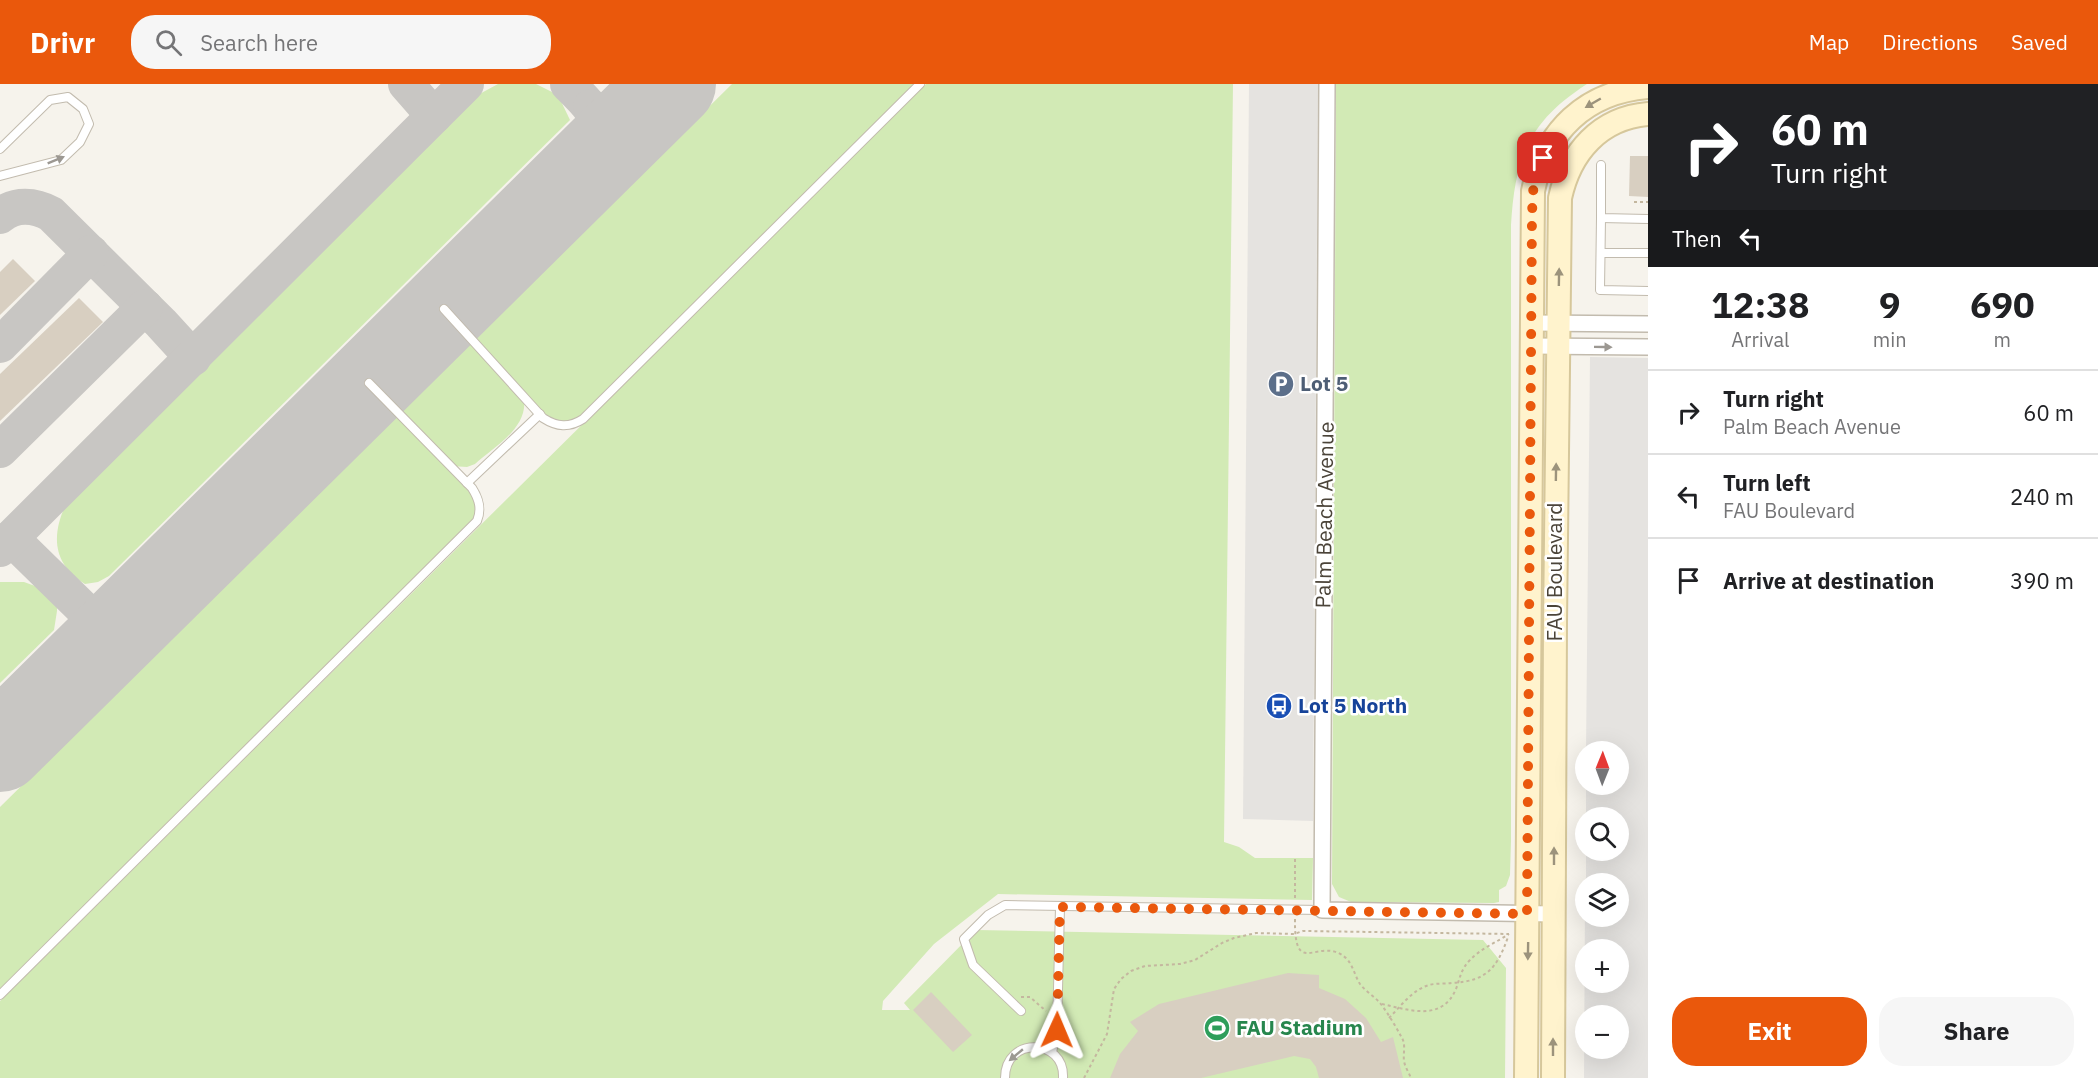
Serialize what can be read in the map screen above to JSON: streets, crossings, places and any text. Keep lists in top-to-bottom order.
{
  "streets": {
    "street": ["Palm Beach Avenue", "FAU Boulevard"]
  },
  "places": {
    "parking": ["Lot 5"],
    "bus stop": ["Lot 5 North"],
    "sports": ["FAU Stadium"]
  },
  "north": "top",
  "page": {
    "header": "Drivr",
    "search": "Search here",
    "nav": ["Map", "Directions", "Saved"],
    "turn": ["60 m", "Turn right"],
    "then": "Then",
    "eta": [
      "12:38",
      "Arrival",
      "9",
      "min",
      "690",
      "m"
    ],
    "list": [
      {
        "name": "Turn right",
        "note": "Palm Beach Avenue",
        "value": "60 m"
      },
      {
        "name": "Turn left",
        "note": "FAU Boulevard",
        "value": "240 m"
      },
      {
        "name": "Arrive at destination",
        "value": "390 m"
      }
    ],
    "map_buttons": ["+", "−"],
    "buttons": ["Exit", "Share"]
  }
}
